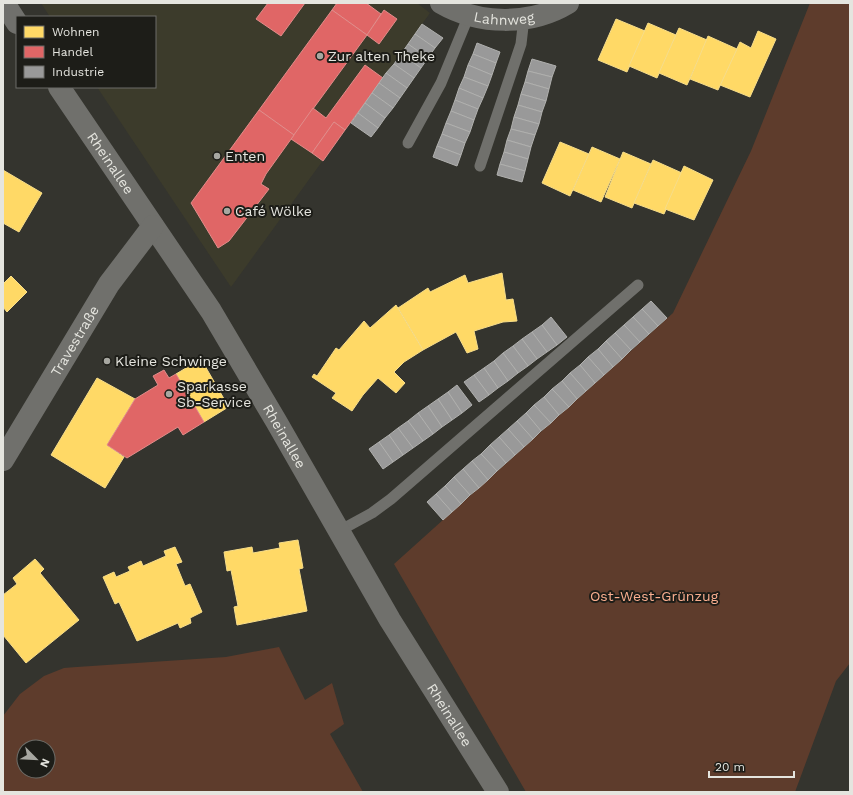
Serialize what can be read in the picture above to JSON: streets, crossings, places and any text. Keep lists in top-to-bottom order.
{
  "streets": {
    "street": ["Lahnweg", "Rheinallee", "Travestraße"]
  },
  "crossings": [
    ["Rheinallee", "Travestraße"]
  ],
  "parks": ["Ost-West-Grünzug"],
  "places": [
    "Zur alten Theke",
    "Enten",
    "Café Wölke",
    "Kleine Schwinge",
    "Sparkasse Sb-Service"
  ],
  "legend": ["Wohnen", "Handel", "Industrie"],
  "scale_bar": "20 m",
  "north": "bottom right"
}
